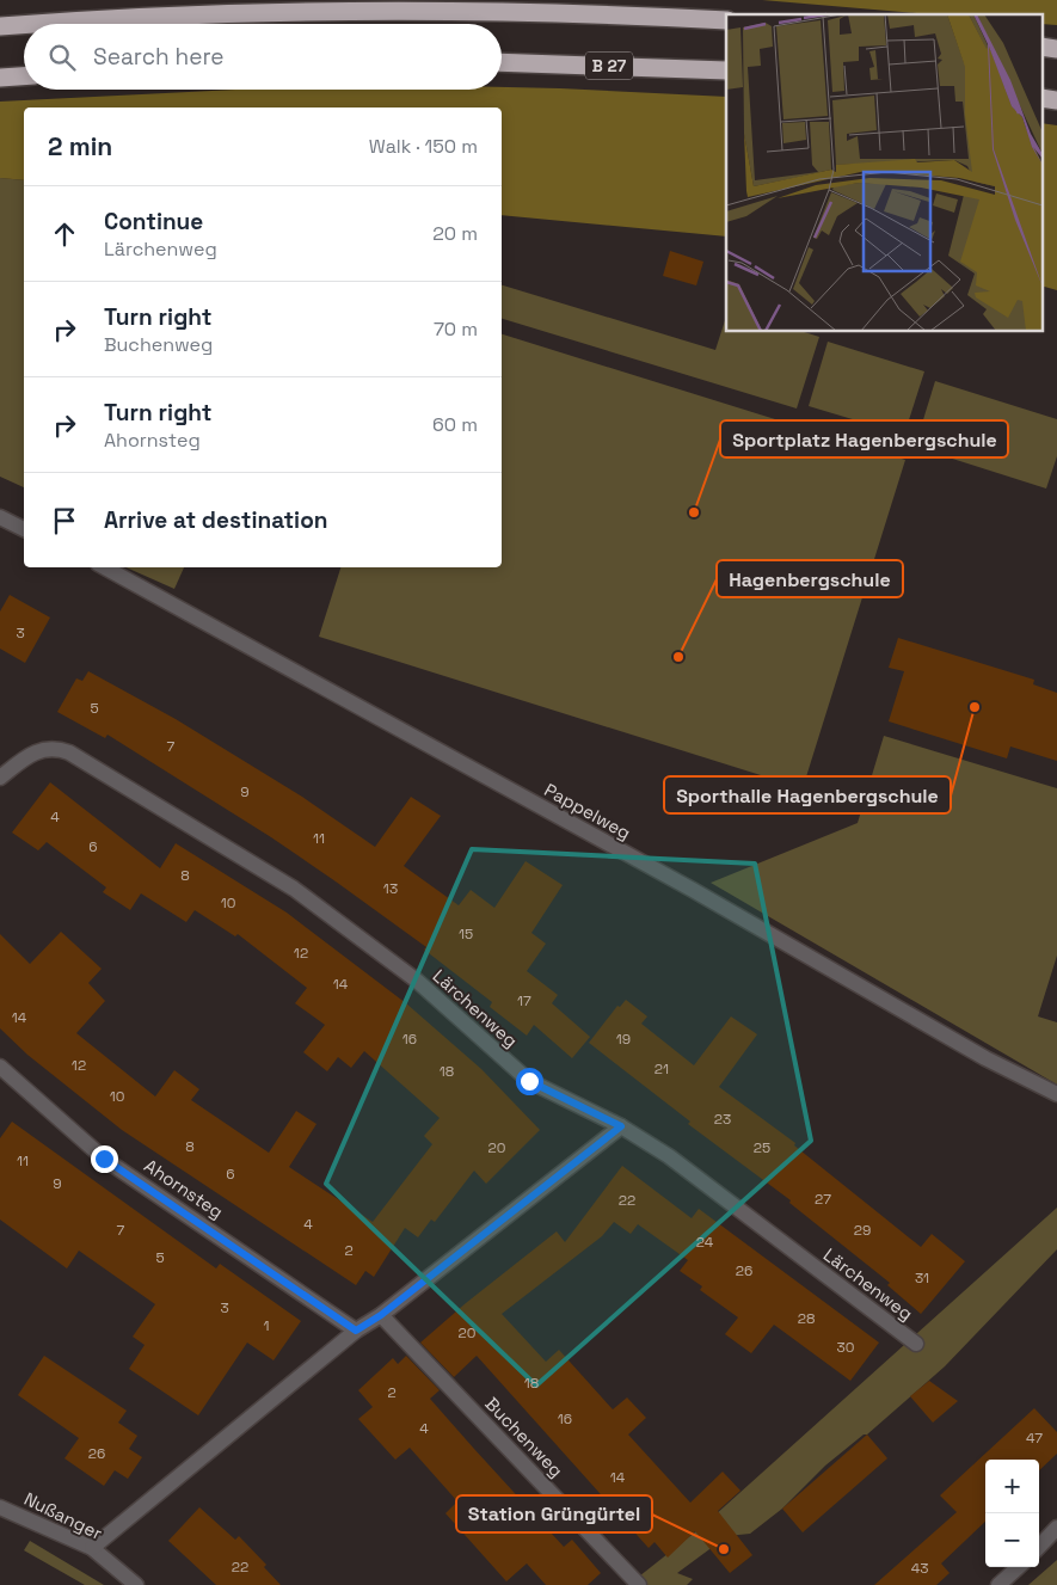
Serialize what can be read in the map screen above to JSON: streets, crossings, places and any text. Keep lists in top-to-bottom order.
{
  "streets": {
    "highway": ["B 27"],
    "street": [
      "Pappelweg",
      "Lärchenweg",
      "Ahornsteg",
      "Buchenweg",
      "Nußanger"
    ]
  },
  "places": [
    "Sportplatz Hagenbergschule",
    "Hagenbergschule",
    "Sporthalle Hagenbergschule",
    "Station Grüngürtel"
  ],
  "house_numbers": [
    "3",
    "5",
    "7",
    "9",
    "4",
    "11",
    "6",
    "8",
    "13",
    "10",
    "15",
    "12",
    "14",
    "17",
    "14",
    "16",
    "19",
    "12",
    "21",
    "18",
    "10",
    "23",
    "8",
    "20",
    "25",
    "11",
    "6",
    "9",
    "27",
    "22",
    "4",
    "7",
    "29",
    "24",
    "2",
    "5",
    "26",
    "31",
    "3",
    "28",
    "1",
    "20",
    "30",
    "18",
    "2",
    "16",
    "4",
    "47",
    "26",
    "14",
    "22",
    "43"
  ],
  "page": {
    "search": "Search here",
    "heading": ["2 min", "Walk · 150 m"],
    "list": [
      ["Continue", "Lärchenweg", "20 m"],
      ["Turn right", "Buchenweg", "70 m"],
      ["Turn right", "Ahornsteg", "60 m"],
      "Arrive at destination"
    ],
    "map_buttons": ["+", "−"]
  }
}
